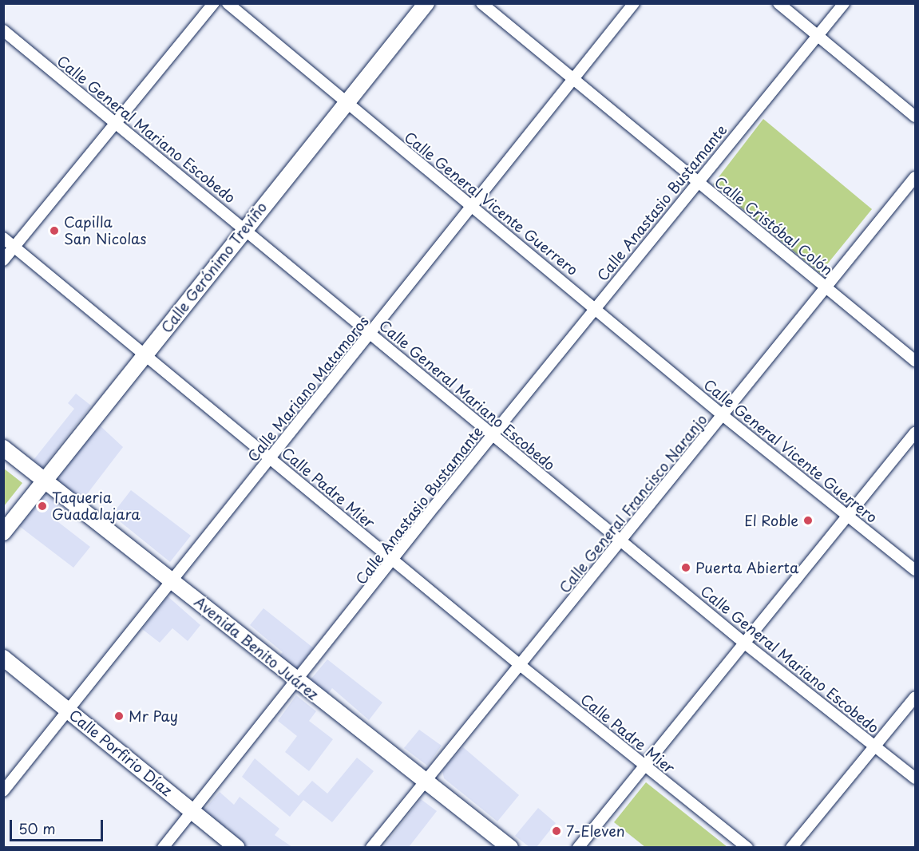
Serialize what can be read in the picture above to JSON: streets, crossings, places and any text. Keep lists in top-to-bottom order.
{
  "streets": {
    "street": [
      "Calle General Mariano Escobedo",
      "Calle Anastasio Bustamante",
      "Calle General Vicente Guerrero",
      "Calle Cristóbal Colón",
      "Calle Gerónimo Treviño",
      "Calle Mariano Matamoros",
      "Calle Padre Mier",
      "Calle General Francisco Naranjo",
      "Avenida Benito Juárez",
      "Calle Porfirio Díaz"
    ]
  },
  "crossings": [
    ["Calle General Mariano Escobedo", "Calle Anastasio Bustamante"],
    ["Calle General Mariano Escobedo", "Calle Gerónimo Treviño"],
    ["Calle General Mariano Escobedo", "Calle Mariano Matamoros"],
    ["Calle General Mariano Escobedo", "Calle General Francisco Naranjo"],
    ["Calle Anastasio Bustamante", "Calle General Vicente Guerrero"],
    ["Calle Anastasio Bustamante", "Calle Cristóbal Colón"],
    ["Calle Anastasio Bustamante", "Calle Padre Mier"],
    ["Calle Anastasio Bustamante", "Avenida Benito Juárez"],
    ["Calle Anastasio Bustamante", "Calle Porfirio Díaz"],
    ["Calle General Vicente Guerrero", "Calle Gerónimo Treviño"],
    ["Calle General Vicente Guerrero", "Calle Mariano Matamoros"],
    ["Calle General Vicente Guerrero", "Calle General Francisco Naranjo"],
    ["Calle Cristóbal Colón", "Calle Mariano Matamoros"],
    ["Calle Cristóbal Colón", "Calle General Francisco Naranjo"],
    ["Calle Gerónimo Treviño", "Calle Padre Mier"],
    ["Calle Gerónimo Treviño", "Avenida Benito Juárez"],
    ["Calle Mariano Matamoros", "Calle Padre Mier"],
    ["Calle Mariano Matamoros", "Avenida Benito Juárez"],
    ["Calle Mariano Matamoros", "Calle Porfirio Díaz"],
    ["Calle Padre Mier", "Calle General Francisco Naranjo"],
    ["Calle General Francisco Naranjo", "Avenida Benito Juárez"]
  ],
  "places": [
    "Capilla San Nicolas",
    "Taqueria Guadalajara",
    "El Roble",
    "Puerta Abierta",
    "Mr Pay",
    "7-Eleven"
  ],
  "scale_bar": "50 m"
}
